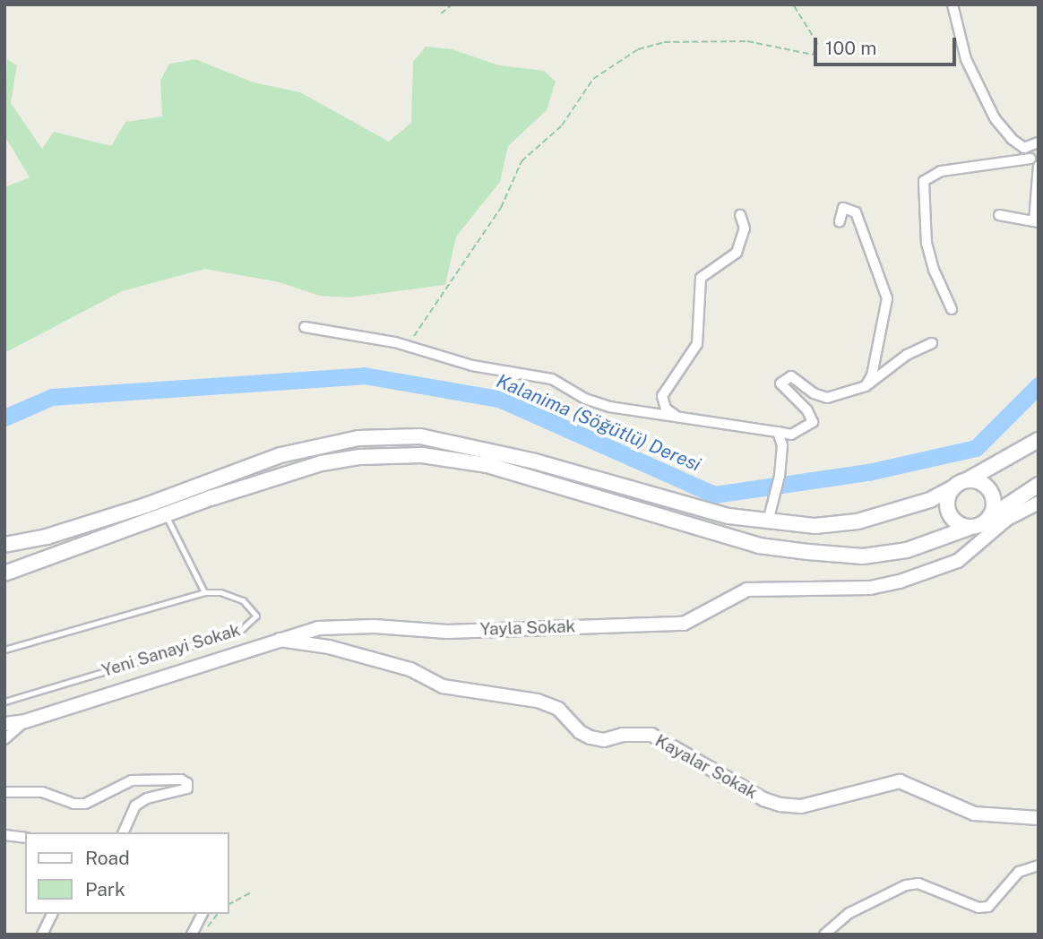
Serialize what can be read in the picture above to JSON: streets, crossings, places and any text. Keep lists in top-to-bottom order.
{
  "streets": {
    "street": ["Yayla Sokak", "Kayalar Sokak"],
    "lane": ["Yeni Sanayi Sokak"]
  },
  "crossings": [
    ["Yayla Sokak", "Kayalar Sokak"]
  ],
  "water": ["Kalanima (Söğütlü) Deresi"],
  "legend": ["Road", "Park"],
  "scale_bar": "100 m"
}
